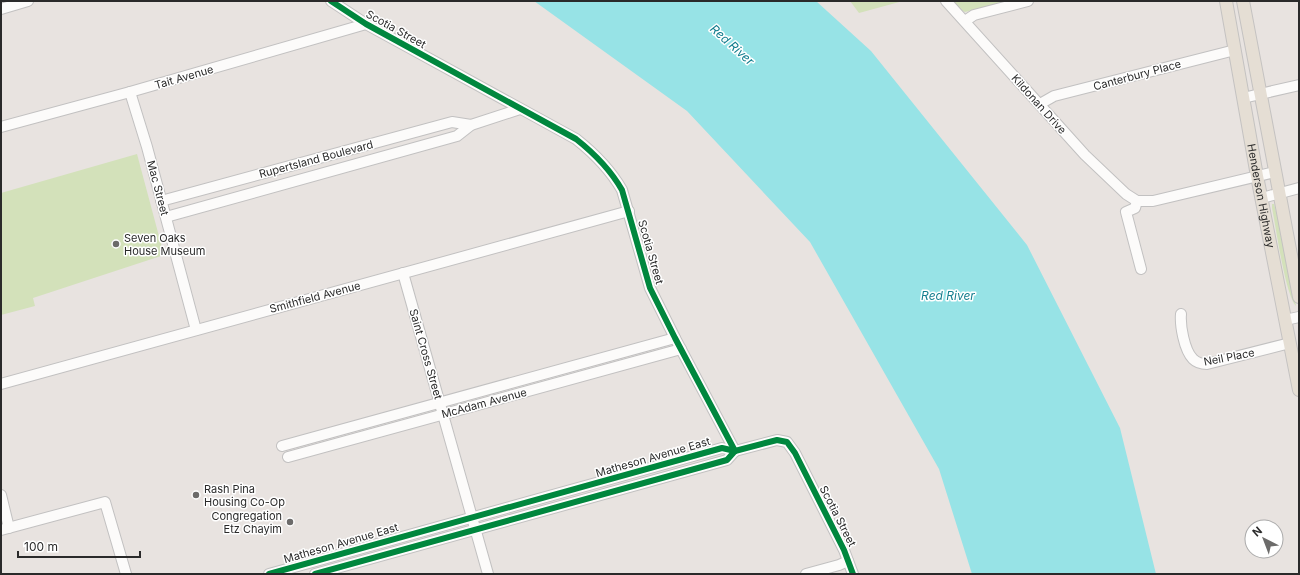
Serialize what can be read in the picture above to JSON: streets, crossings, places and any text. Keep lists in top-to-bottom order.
{
  "streets": {
    "main road": ["Henderson Highway"],
    "street": [
      "Scotia Street",
      "Canterbury Place",
      "Tait Avenue",
      "Kildonan Drive",
      "Rupertsland Boulevard",
      "Mac Street",
      "Smithfield Avenue",
      "Saint Cross Street",
      "Neil Place",
      "McAdam Avenue",
      "Matheson Avenue East"
    ]
  },
  "crossings": [
    ["Scotia Street", "Tait Avenue"],
    ["Scotia Street", "Rupertsland Boulevard"],
    ["Scotia Street", "Smithfield Avenue"],
    ["Scotia Street", "McAdam Avenue"],
    ["Scotia Street", "Matheson Avenue East"],
    ["Canterbury Place", "Kildonan Drive"],
    ["Canterbury Place", "Henderson Highway"],
    ["Tait Avenue", "Mac Street"],
    ["Rupertsland Boulevard", "Mac Street"],
    ["Mac Street", "Smithfield Avenue"],
    ["Henderson Highway", "Neil Place"],
    ["Smithfield Avenue", "Saint Cross Street"],
    ["Saint Cross Street", "McAdam Avenue"],
    ["Saint Cross Street", "Matheson Avenue East"]
  ],
  "water": ["Red River"],
  "places": ["Seven Oaks House Museum", "Rash Pina Housing Co-Op", "Congregation Etz Chayim"],
  "scale_bar": "100 m",
  "north": "top left"
}
